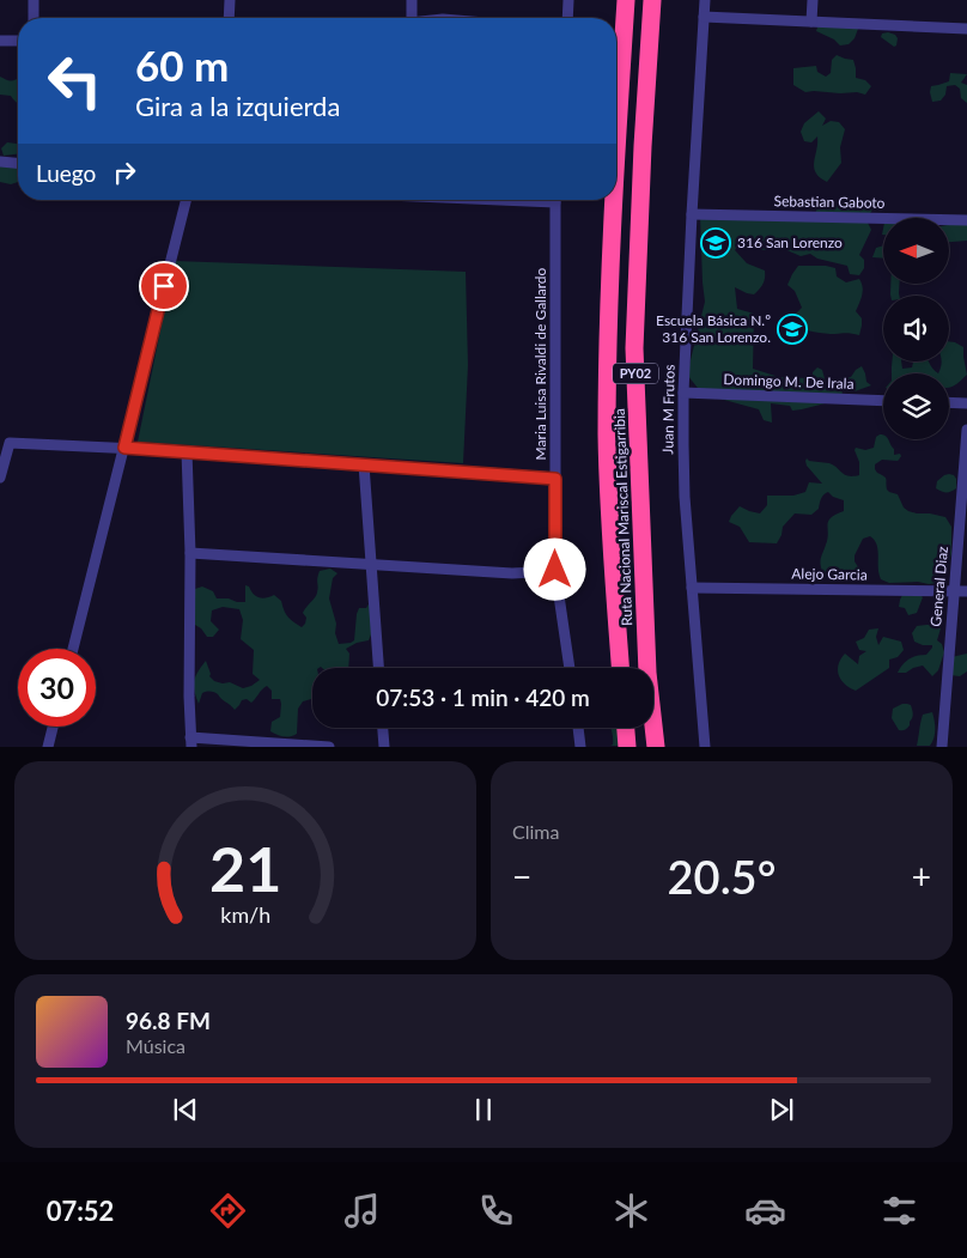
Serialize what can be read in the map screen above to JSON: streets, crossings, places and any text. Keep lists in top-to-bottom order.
{
  "streets": {
    "highway": ["PY02", "Ruta Nacional Mariscal Estigarribia"],
    "street": [
      "Sebastian Gaboto",
      "Maria Luisa Rivaldi de Gallardo",
      "Domingo M. De Irala",
      "Juan M Frutos",
      "Alejo Garcia",
      "General Diaz"
    ]
  },
  "crossings": [
    ["Sebastian Gaboto", "Juan M Frutos"],
    ["Domingo M. De Irala", "Juan M Frutos"],
    ["Juan M Frutos", "Alejo Garcia"],
    ["Alejo Garcia", "General Diaz"]
  ],
  "places": {
    "school or university": ["316 San Lorenzo", "Escuela Básica N.º 316 San Lorenzo."]
  },
  "north": "left",
  "page": {
    "turn": ["60 m", "Gira a la izquierda"],
    "then": "Luego",
    "limit": "30",
    "trip": "07:53 · 1 min · 420 m",
    "tile": "Clima",
    "heat": ["−", "20.5°", "+"],
    "song": ["96.8 FM", "Música"],
    "tabs": "07:52",
    "gauge": ["21", "km/h"]
  }
}
